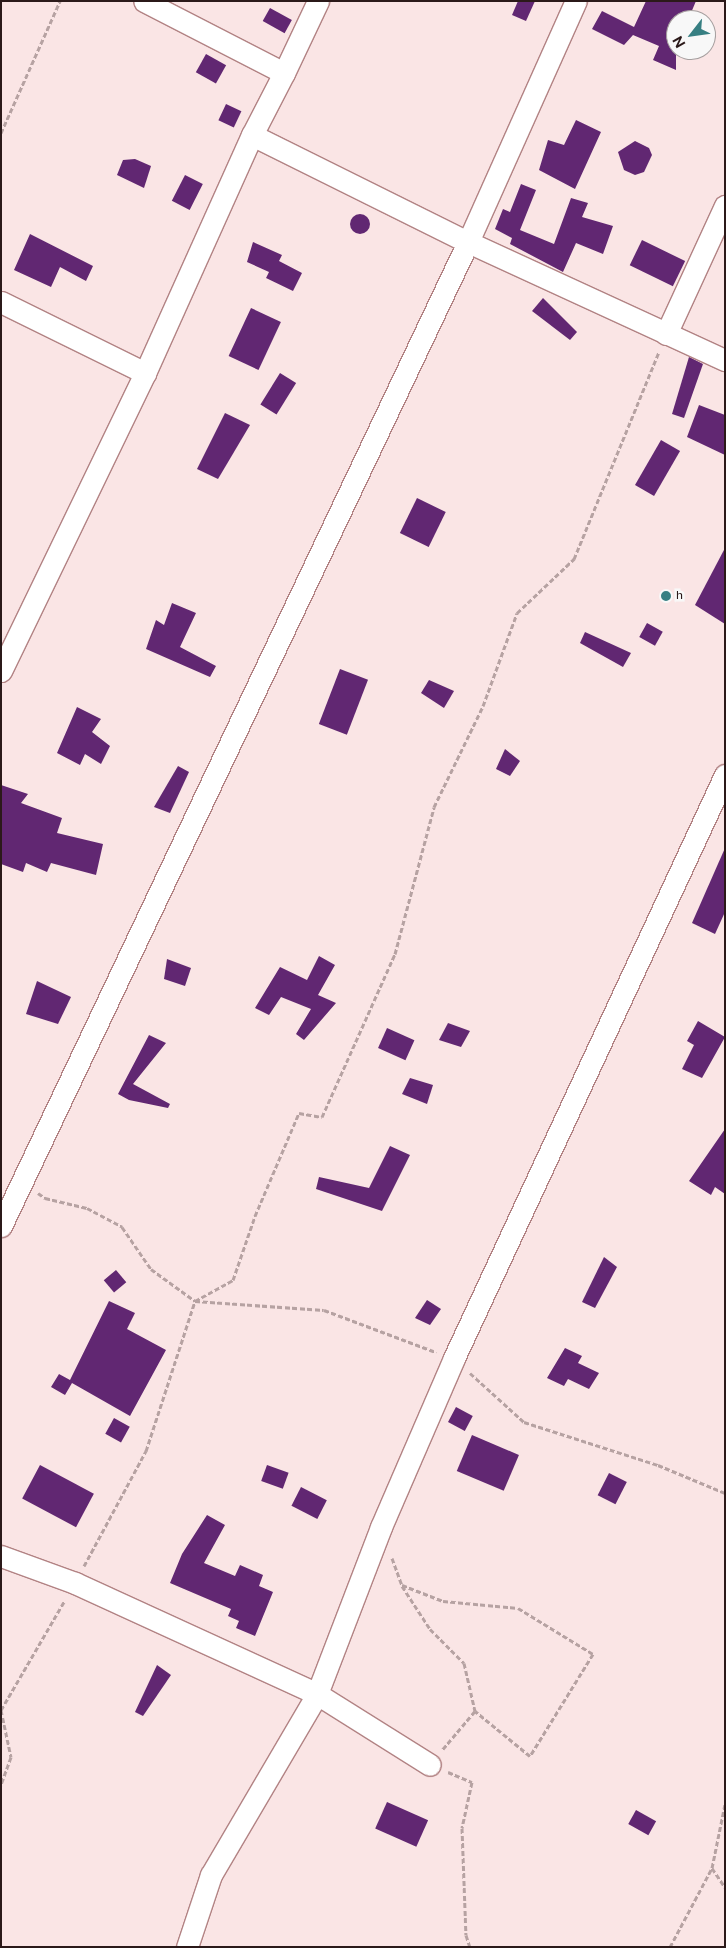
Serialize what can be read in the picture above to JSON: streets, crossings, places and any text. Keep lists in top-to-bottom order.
{
  "places": ["h"],
  "north": "bottom left"
}
